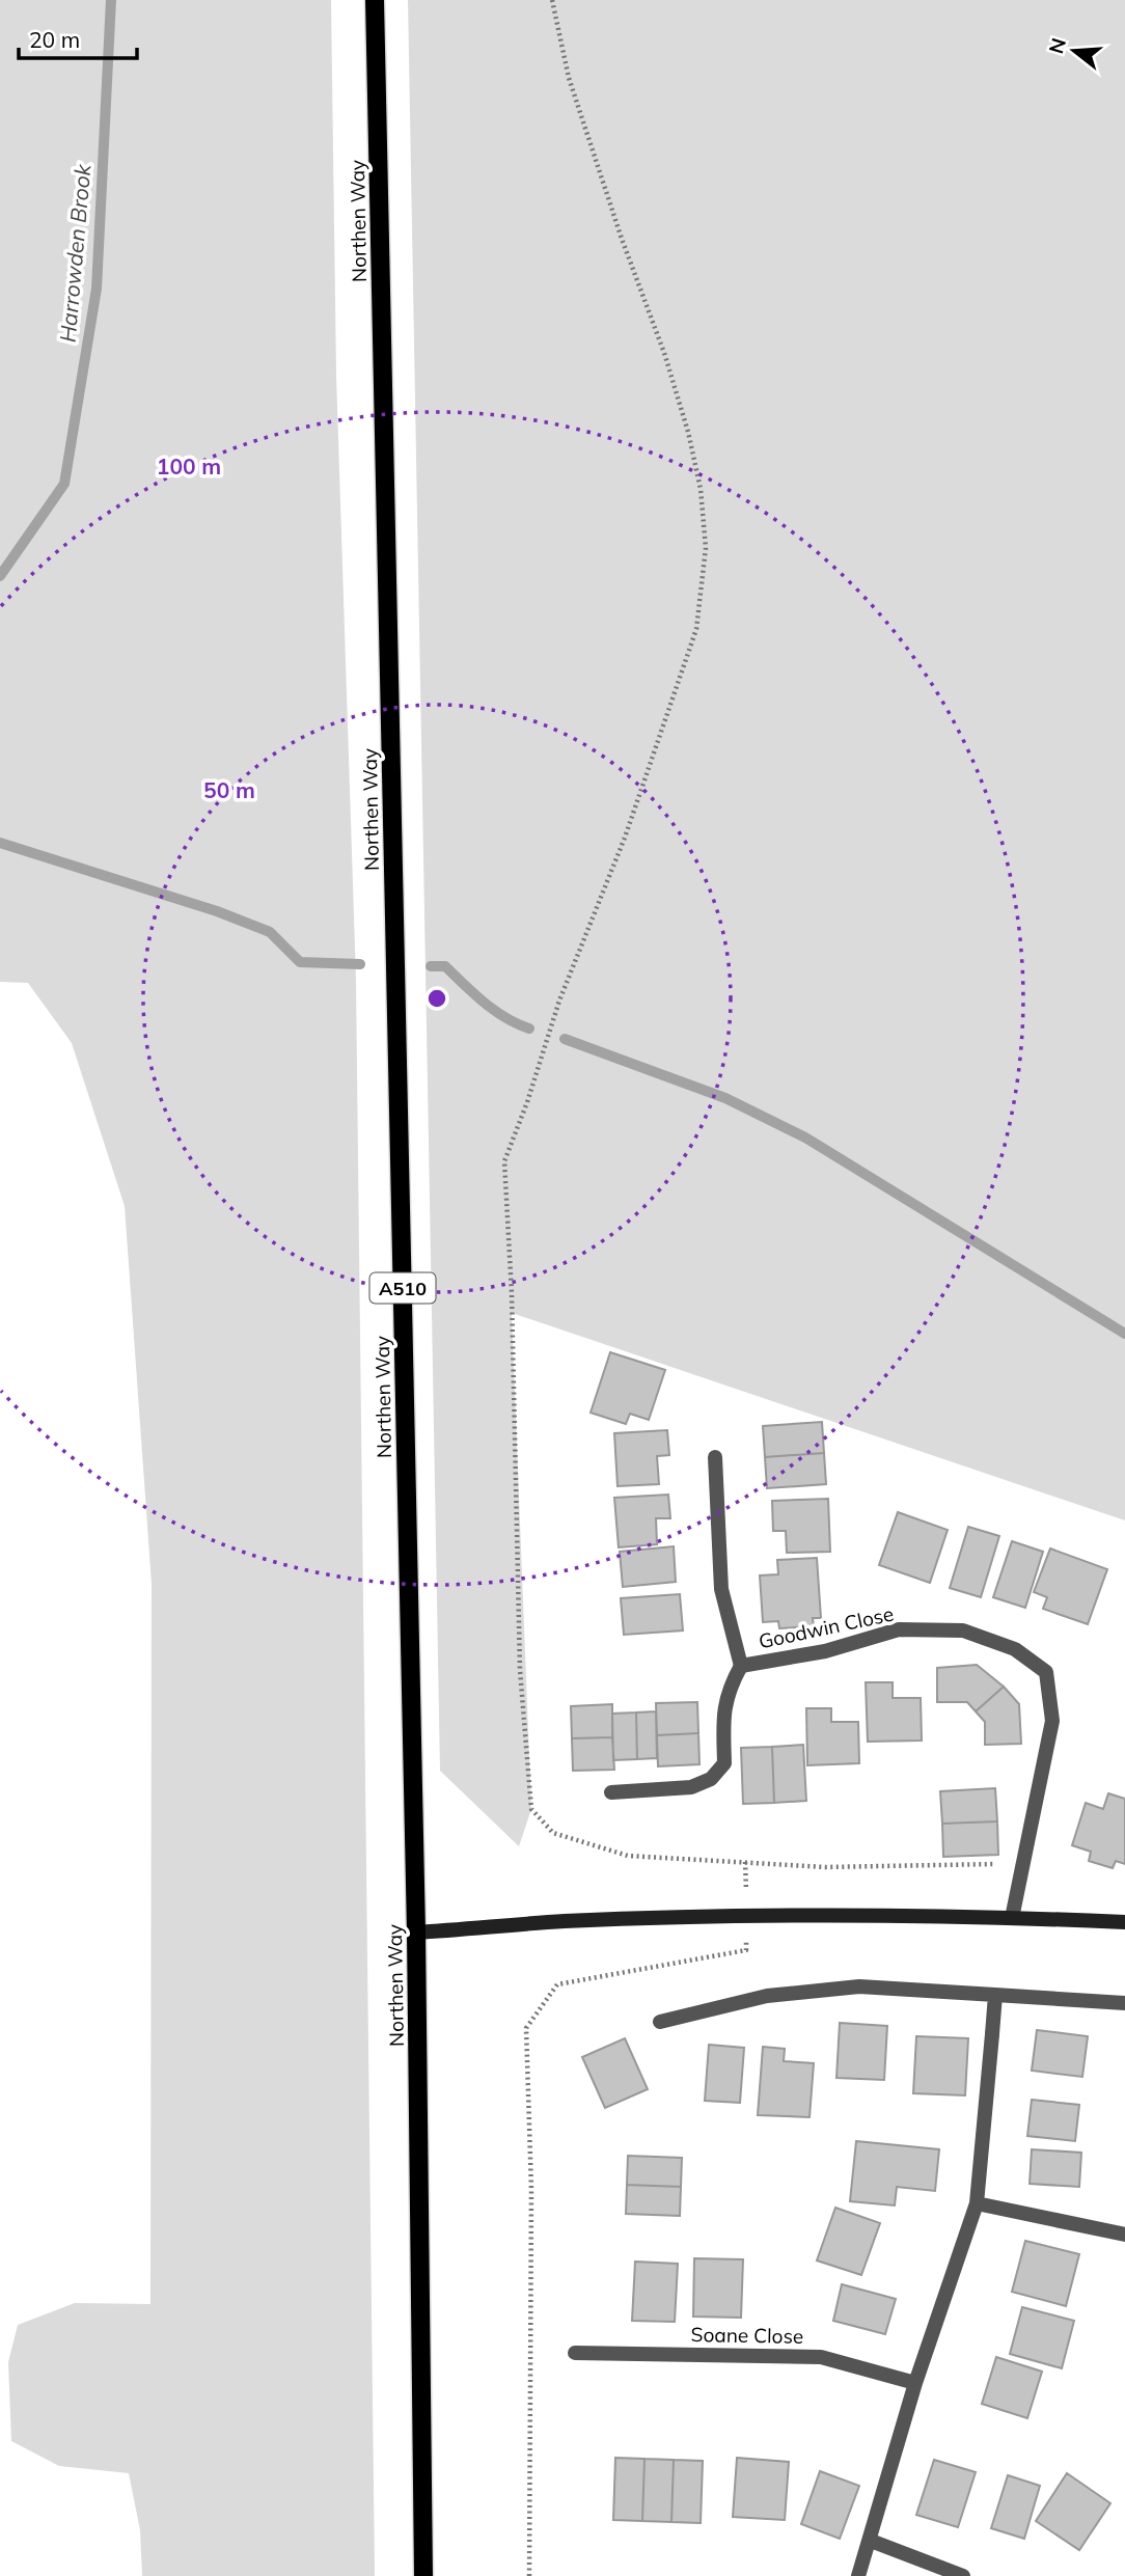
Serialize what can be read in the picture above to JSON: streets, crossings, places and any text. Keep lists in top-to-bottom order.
{
  "streets": {
    "main road": ["Northen Way", "A510"],
    "street": ["Goodwin Close", "Soane Close"]
  },
  "water": ["Harrowden Brook"],
  "scale_bar": "20 m",
  "north": "left",
  "rings": ["100 m", "50 m"]
}
